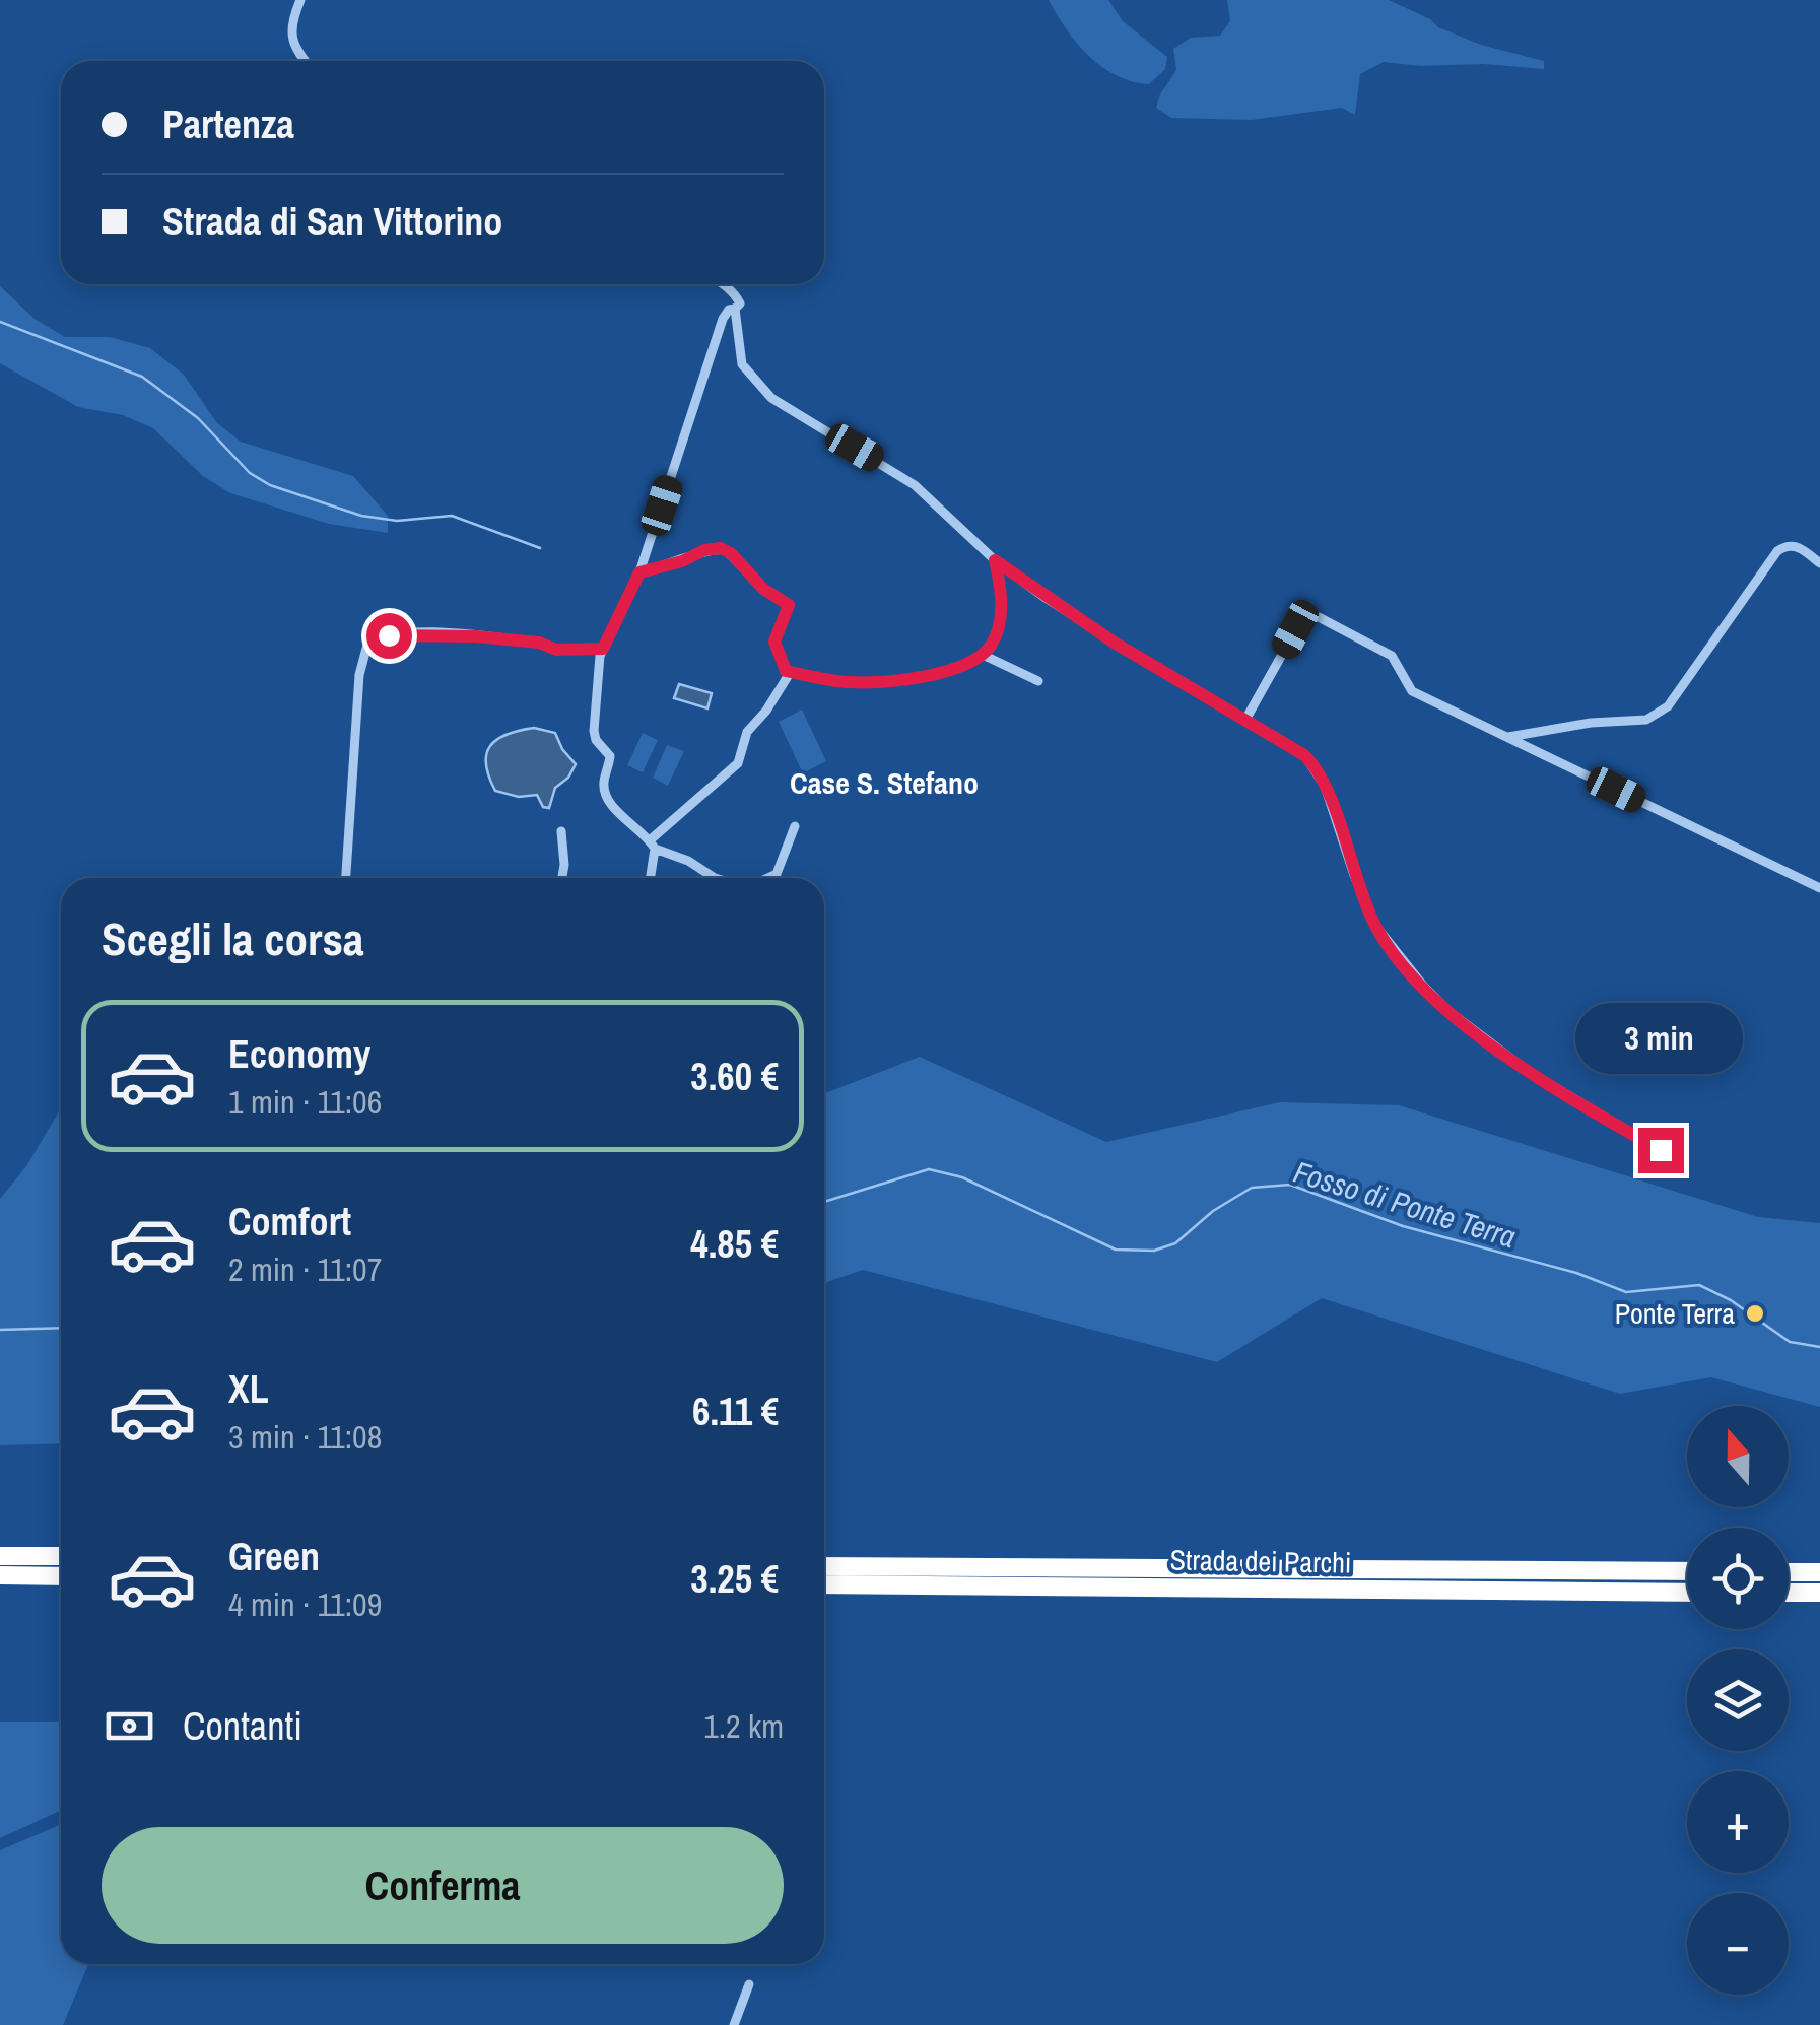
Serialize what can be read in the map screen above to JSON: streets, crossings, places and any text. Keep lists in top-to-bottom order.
{
  "streets": {
    "highway": ["Strada dei Parchi"]
  },
  "districts": ["Case S. Stefano"],
  "water": ["Fosso di Ponte Terra"],
  "places": ["Ponte Terra"],
  "north": "top",
  "page": {
    "banner": ["Partenza", "Strada di San Vittorino"],
    "heading": "Scegli la corsa",
    "list": [
      {
        "name": "Economy",
        "note": "1 min · 11:06",
        "value": "3.60 €"
      },
      {
        "name": "Comfort",
        "note": "2 min · 11:07",
        "value": "4.85 €"
      },
      {
        "name": "XL",
        "note": "3 min · 11:08",
        "value": "6.11 €"
      },
      {
        "name": "Green",
        "note": "4 min · 11:09",
        "value": "3.25 €"
      }
    ],
    "bubble": "3 min",
    "map_buttons": ["+", "−"],
    "pay": ["Contanti", "1.2 km"],
    "buttons": "Conferma"
  }
}
